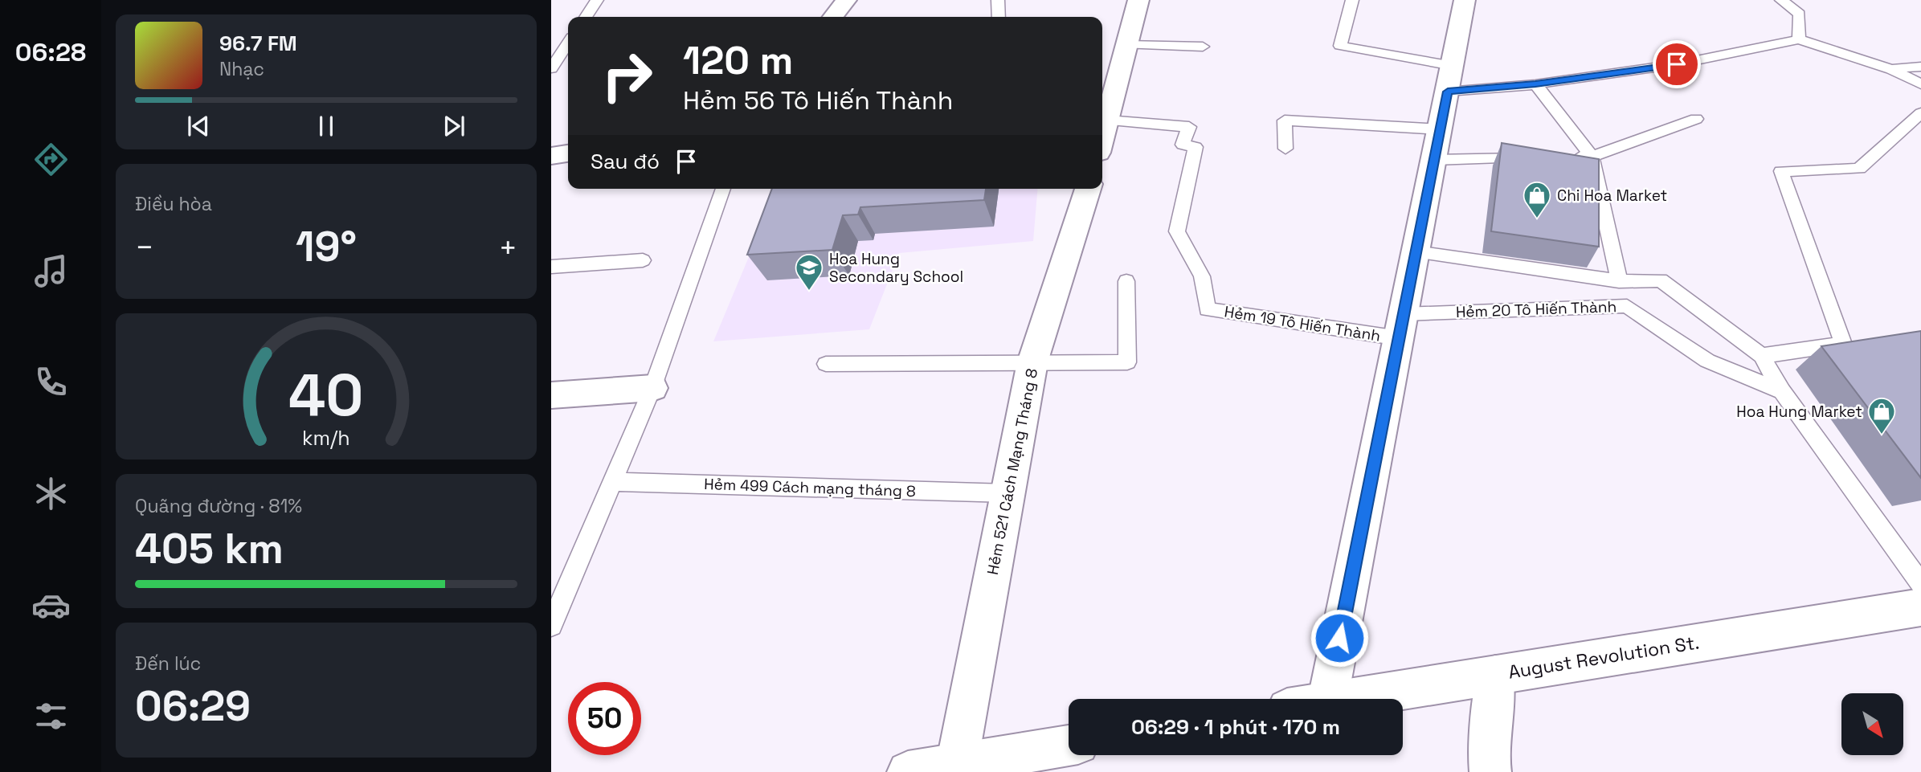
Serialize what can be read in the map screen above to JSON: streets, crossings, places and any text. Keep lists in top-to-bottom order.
{
  "streets": {
    "main road": ["Hẻm 521 Cách Mạng Tháng 8", "August Revolution St."],
    "lane": ["Hẻm 20 Tô Hiến Thành", "Hẻm 19 Tô Hiến Thành", "Hẻm 499 Cách mạng tháng 8"]
  },
  "crossings": [
    ["Hẻm 20 Tô Hiến Thành", "Hẻm 19 Tô Hiến Thành"],
    ["Hẻm 521 Cách Mạng Tháng 8", "Hẻm 499 Cách mạng tháng 8"]
  ],
  "places": {
    "shop": ["Chi Hoa Market", "Hoa Hung Market"],
    "school or university": ["Hoa Hung Secondary School"]
  },
  "north": "bottom right",
  "page": {
    "tabs": "06:28",
    "turn": ["120 m", "Hẻm 56 Tô Hiến Thành"],
    "song": ["96.7 FM", "Nhạc"],
    "then": "Sau đó",
    "tile": [
      "Điều hòa",
      ["Quãng đường · 81%", "405 km"],
      ["Đến lúc", "06:29"]
    ],
    "heat": ["−", "19°", "+"],
    "limit": "50",
    "trip": "06:29 · 1 phút · 170 m",
    "gauge": ["40", "km/h"]
  }
}
